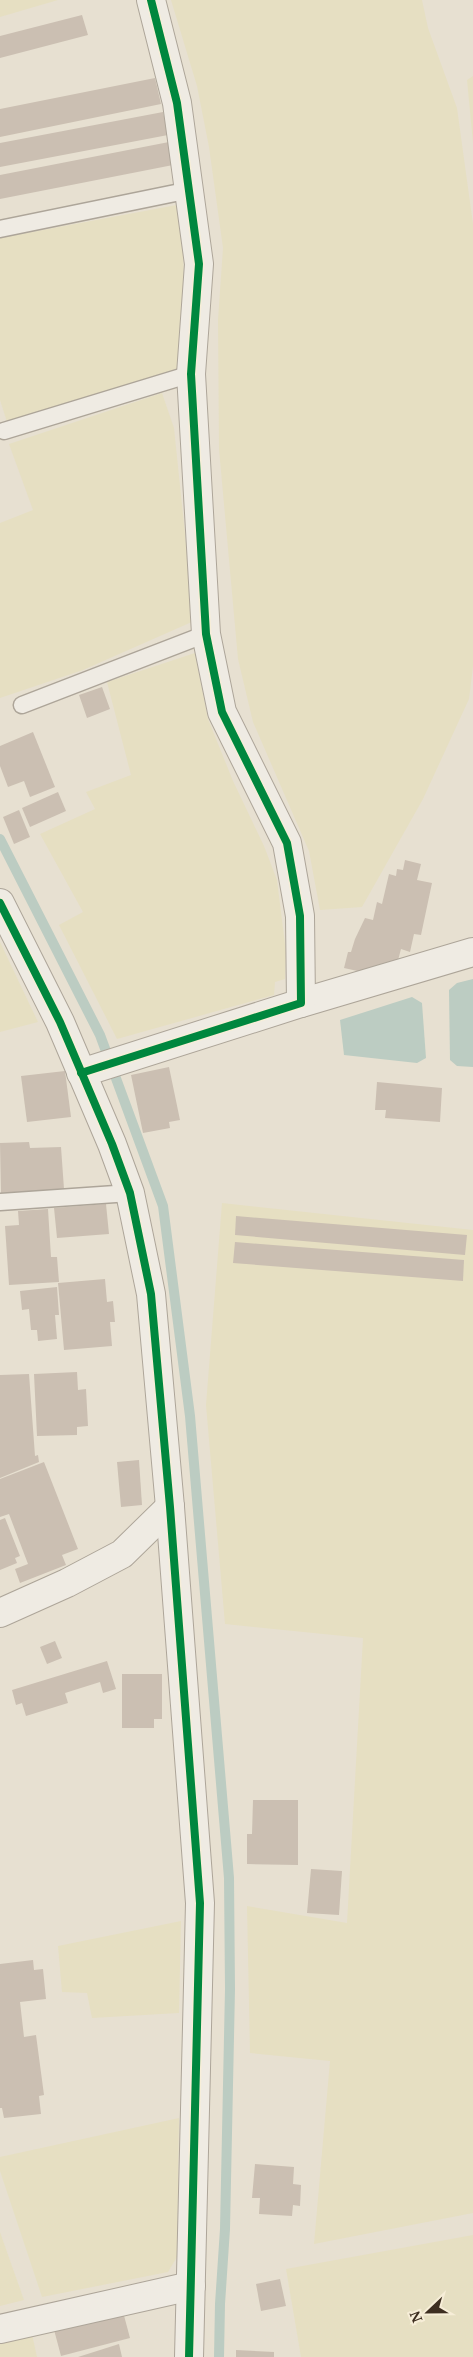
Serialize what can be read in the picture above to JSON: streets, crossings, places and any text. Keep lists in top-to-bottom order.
{
  "north": "left"
}
